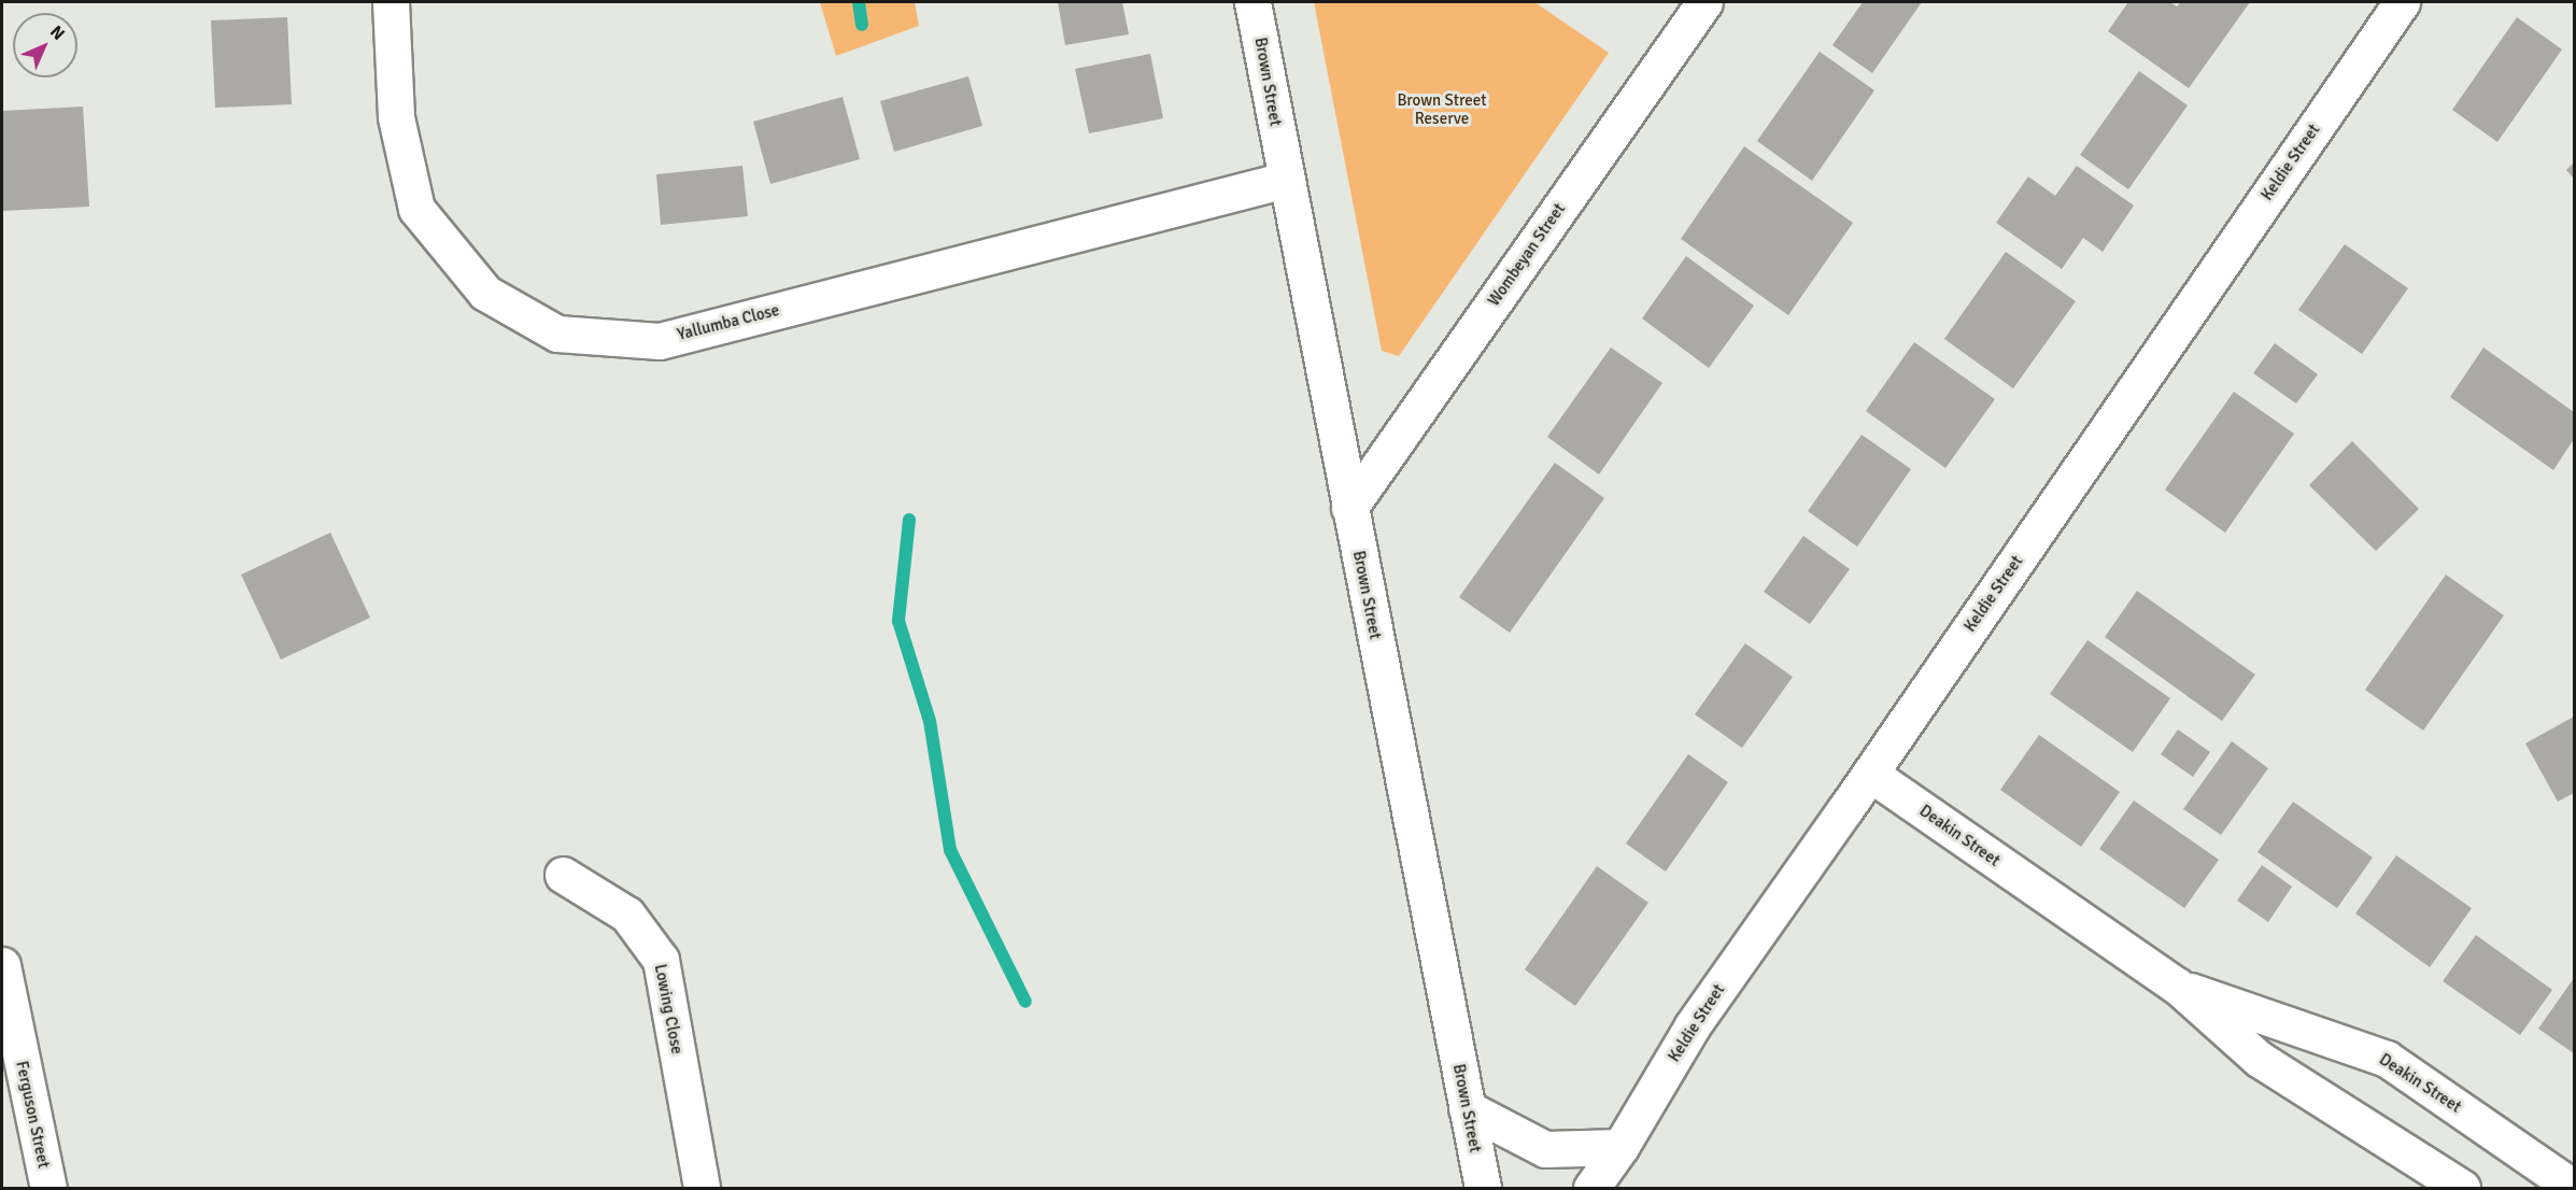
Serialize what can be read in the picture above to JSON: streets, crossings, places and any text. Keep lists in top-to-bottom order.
{
  "streets": {
    "street": [
      "Brown Street",
      "Keldie Street",
      "Wombeyan Street",
      "Yallumba Close",
      "Deakin Street",
      "Lowing Close",
      "Ferguson Street"
    ]
  },
  "crossings": [
    ["Brown Street", "Wombeyan Street"],
    ["Brown Street", "Yallumba Close"],
    ["Keldie Street", "Deakin Street"]
  ],
  "parks": ["Brown Street Reserve"],
  "north": "top right"
}
